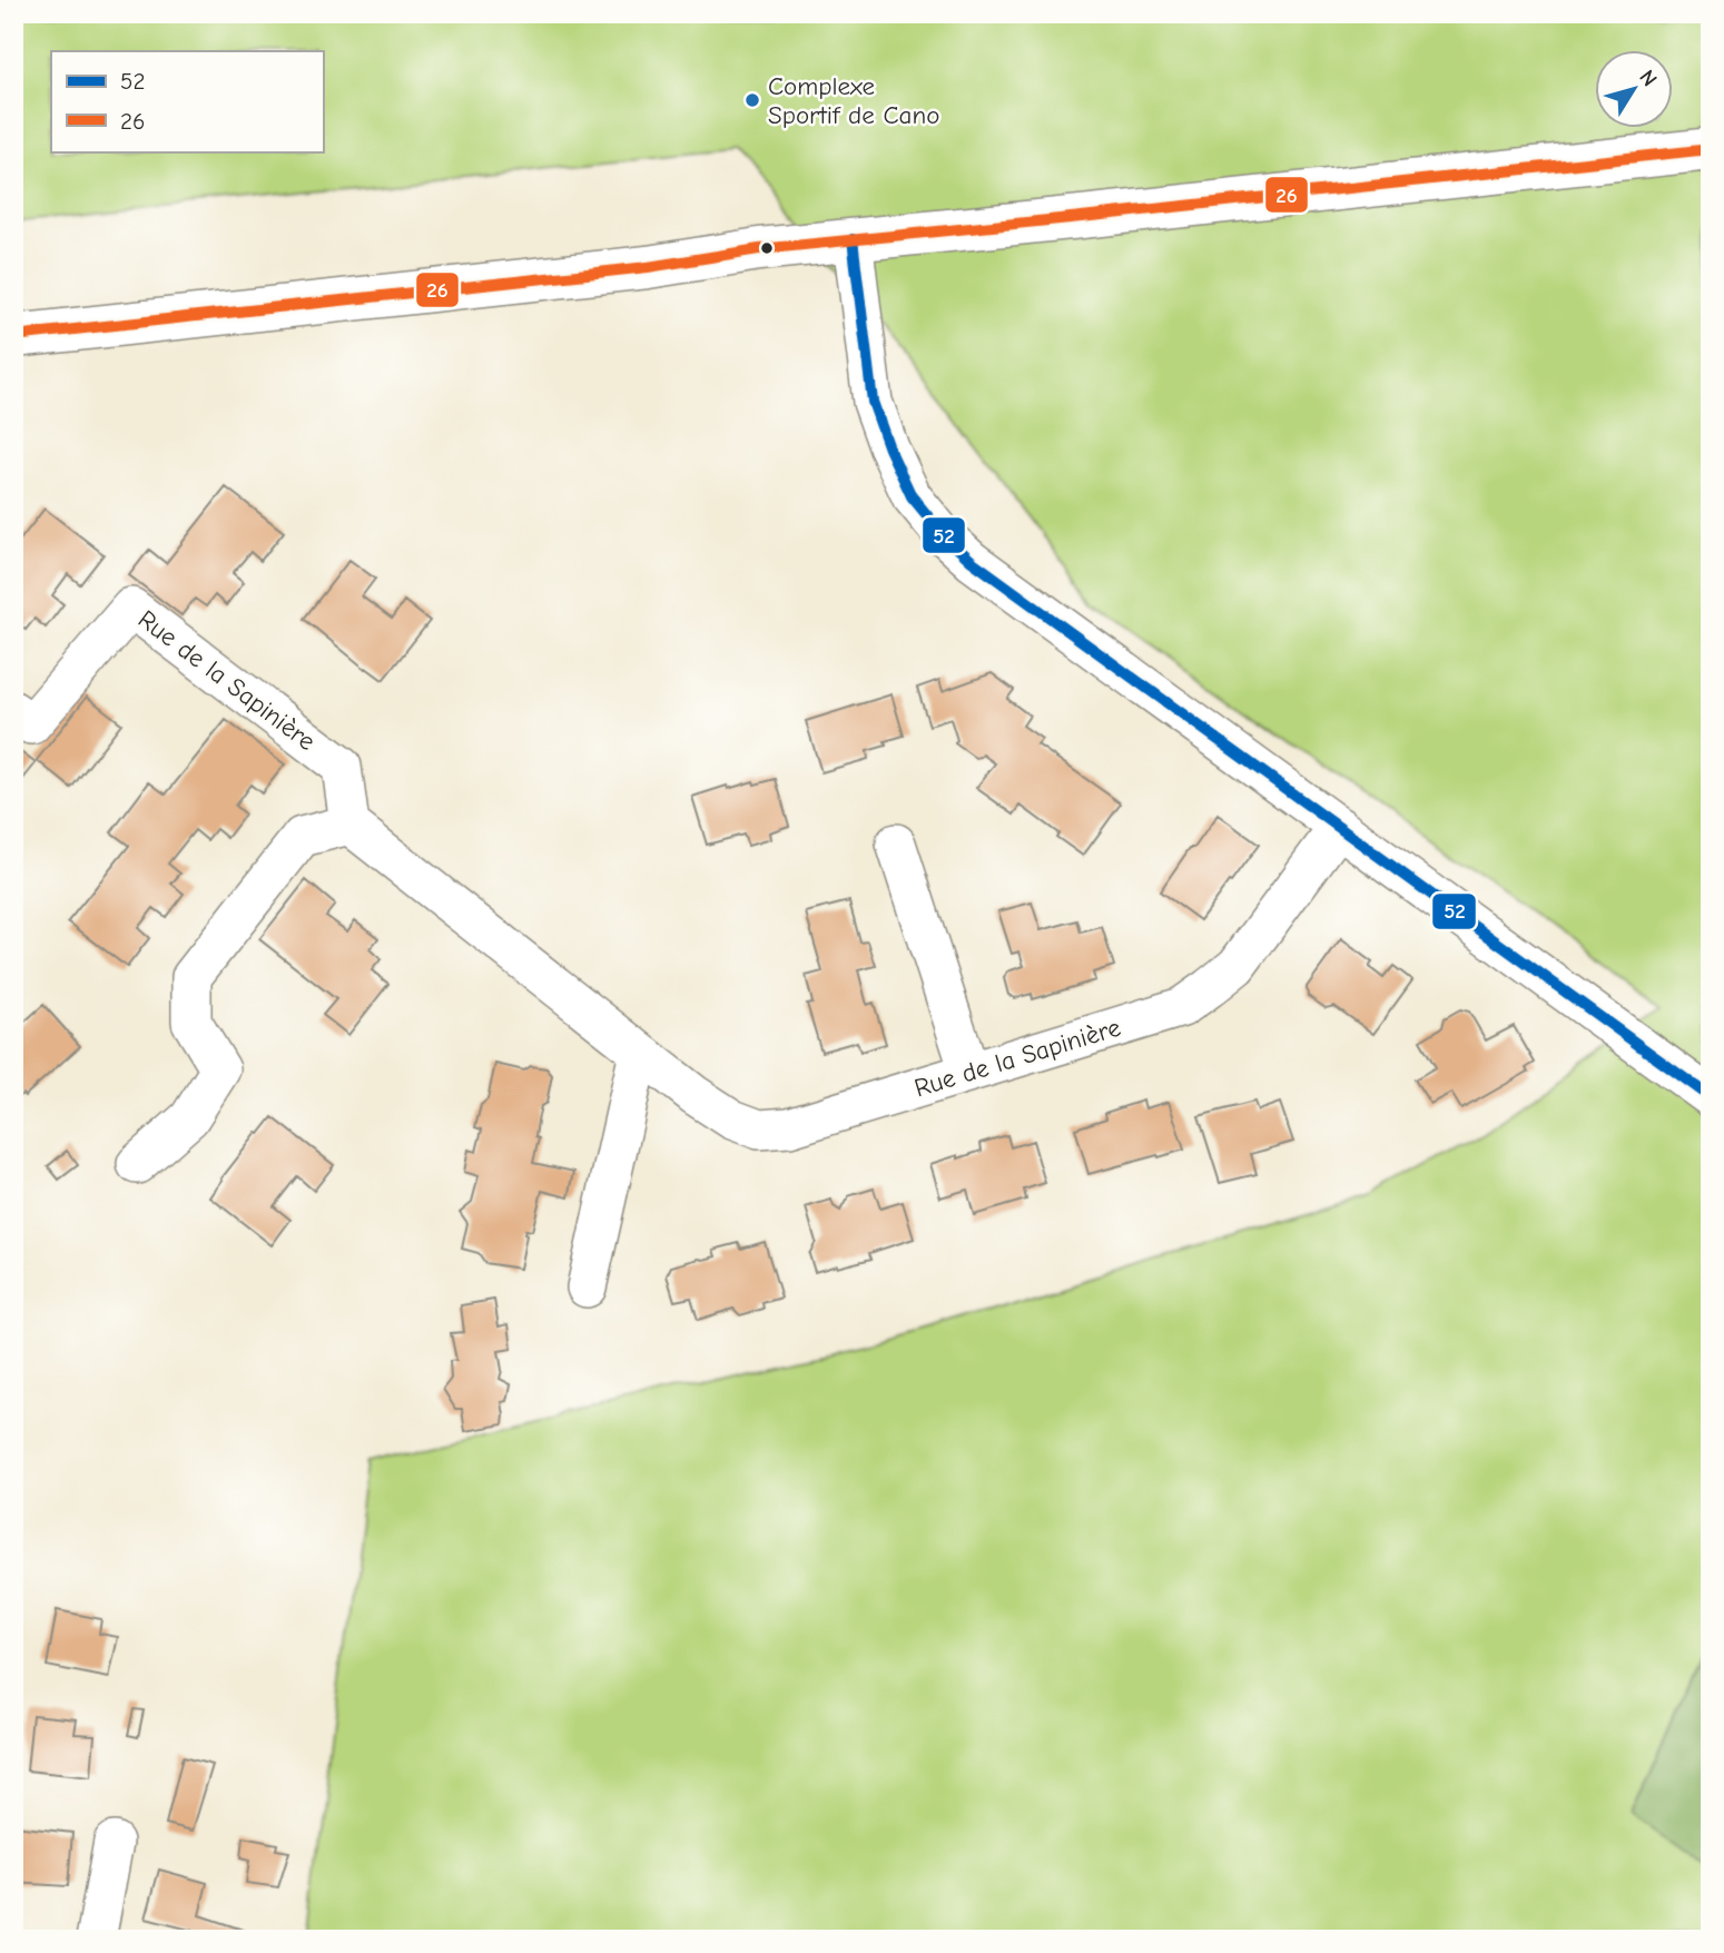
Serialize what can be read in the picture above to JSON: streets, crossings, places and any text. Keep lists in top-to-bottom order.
{
  "streets": {
    "street": ["Rue de la Sapinière"]
  },
  "places": ["Complexe Sportif de Cano"],
  "lines": ["transit line 26", "transit line 52"],
  "legend": ["52", "26"],
  "north": "top right"
}
